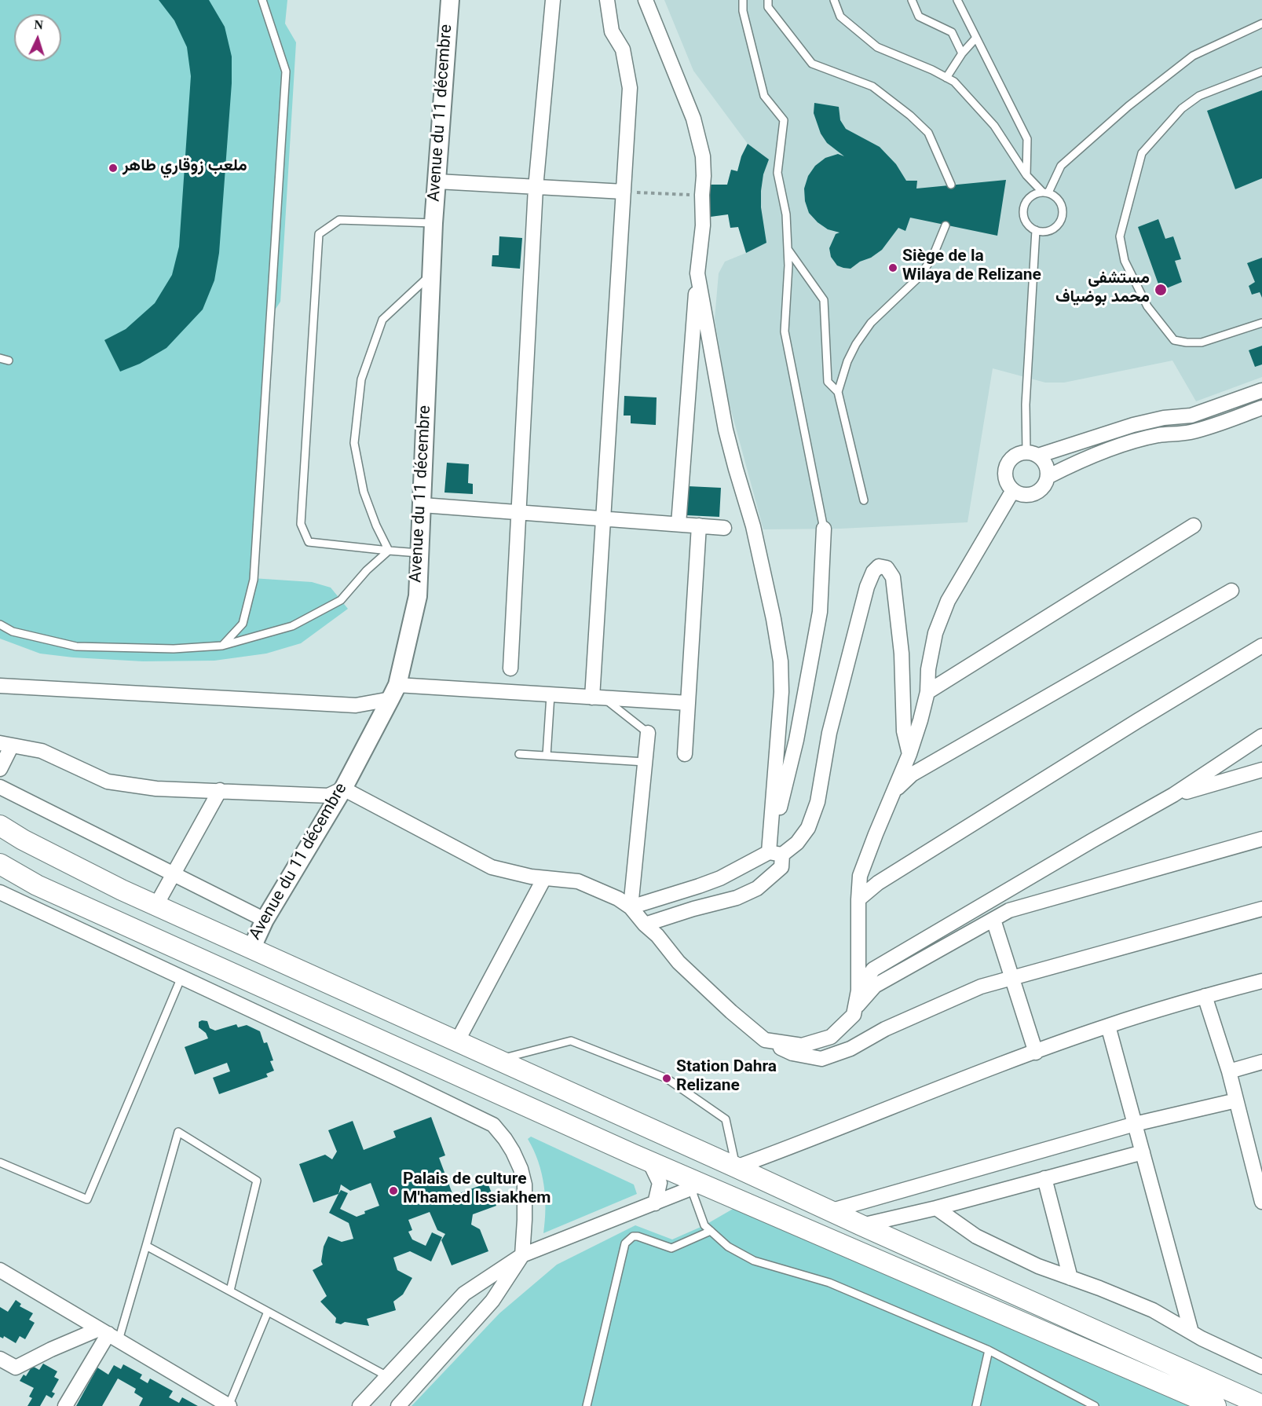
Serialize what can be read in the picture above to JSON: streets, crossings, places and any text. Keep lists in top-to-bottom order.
{
  "streets": {
    "street": ["Avenue du 11 décembre"]
  },
  "places": [
    "ملعب زوقاري طاهر",
    "Siège de la Wilaya de Relizane",
    "مستشفى محمد بوضياف",
    "Station Dahra Relizane",
    "Palais de culture M'hamed Issiakhem"
  ],
  "north": "top"
}
